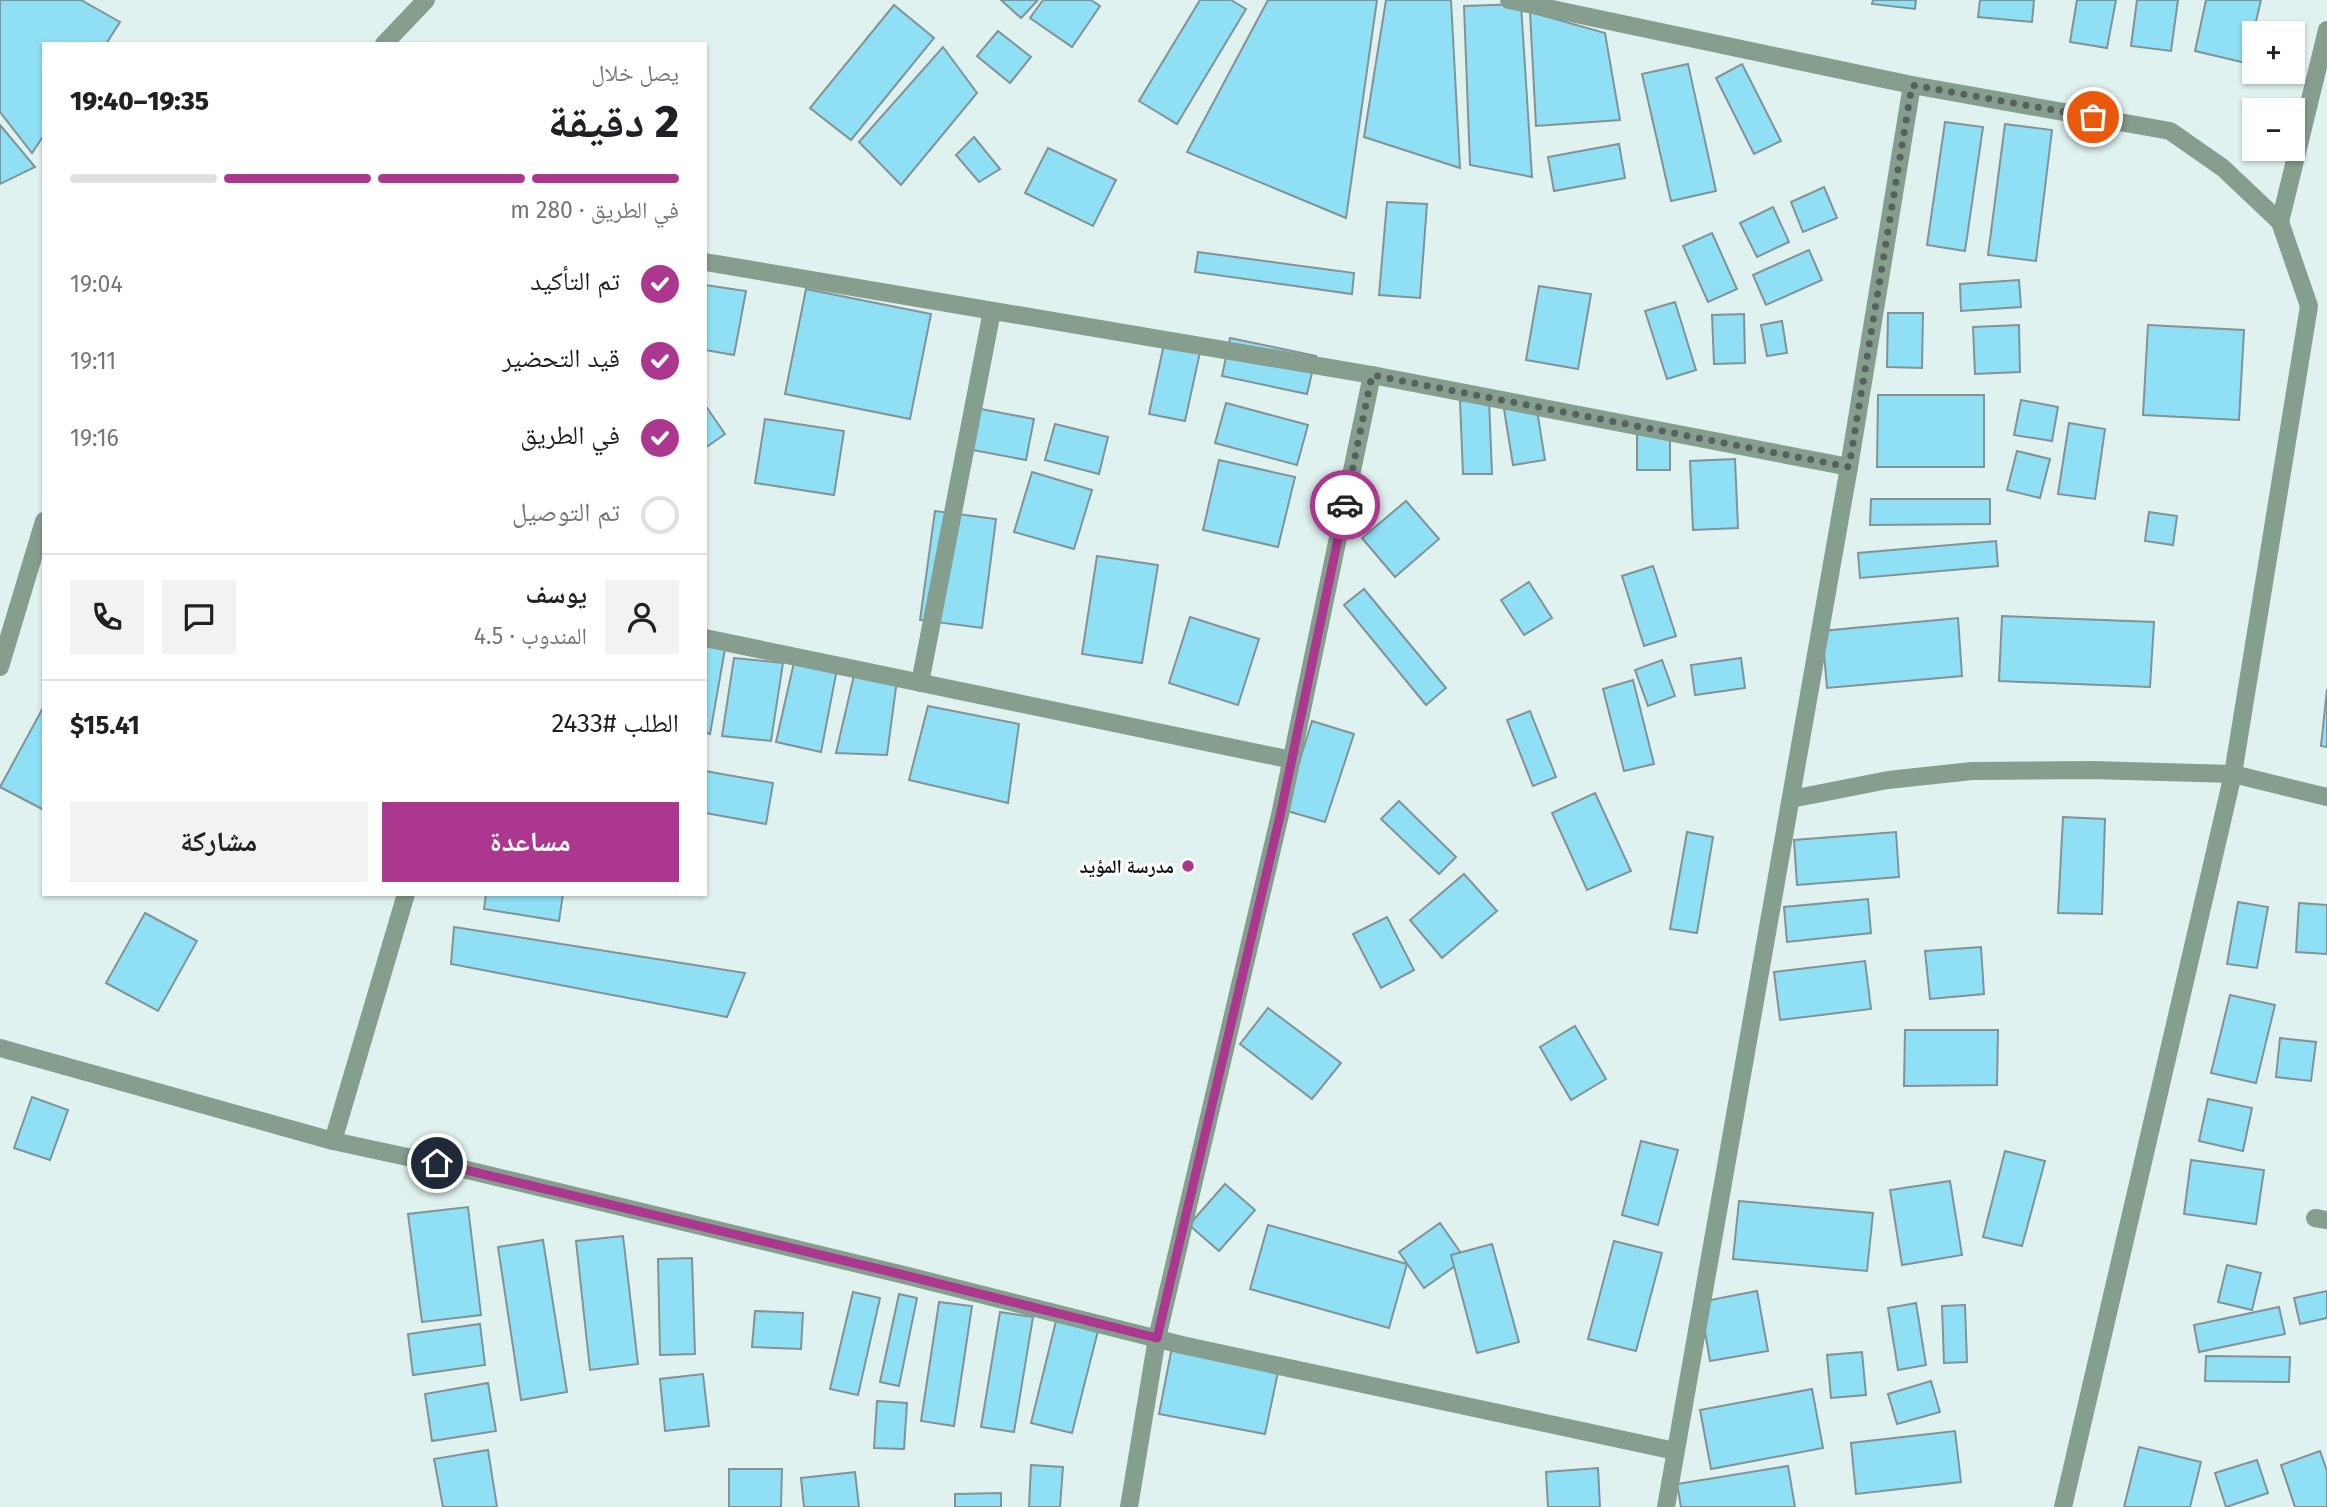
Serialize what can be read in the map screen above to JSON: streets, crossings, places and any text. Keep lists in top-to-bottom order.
{
  "places": ["مدرسة المؤيد"],
  "page": {
    "map_buttons": ["+", "−"],
    "heading": ["2 دقيقة", "يصل خلال", "19:35–19:40"],
    "panel": [
      "يوسف",
      "المندوب · 4.5",
      "الطلب #2433",
      "$15.41"
    ],
    "bar": "في الطريق · 280 m",
    "list": [
      ["تم التأكيد", "19:04"],
      ["قيد التحضير", "19:11"],
      ["في الطريق", "19:16"],
      "تم التوصيل"
    ],
    "buttons": ["مساعدة", "مشاركة"]
  }
}
